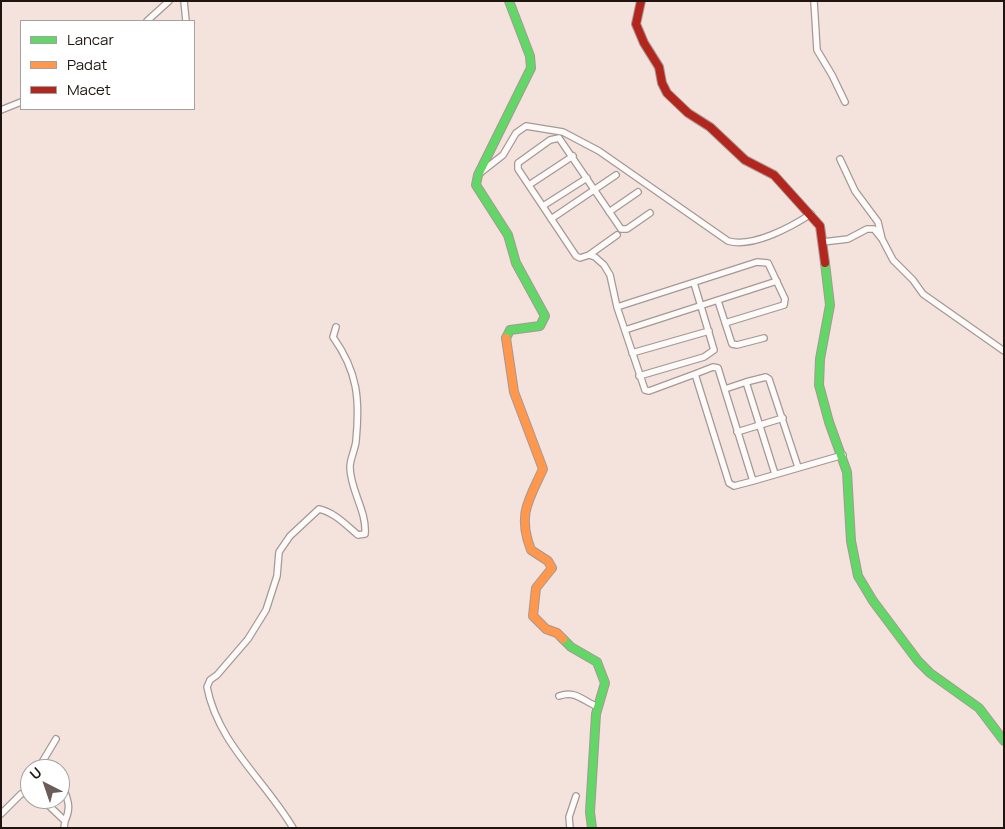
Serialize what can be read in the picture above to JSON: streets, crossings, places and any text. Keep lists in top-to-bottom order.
{
  "legend": ["Lancar", "Padat", "Macet"],
  "north": "top left"
}
